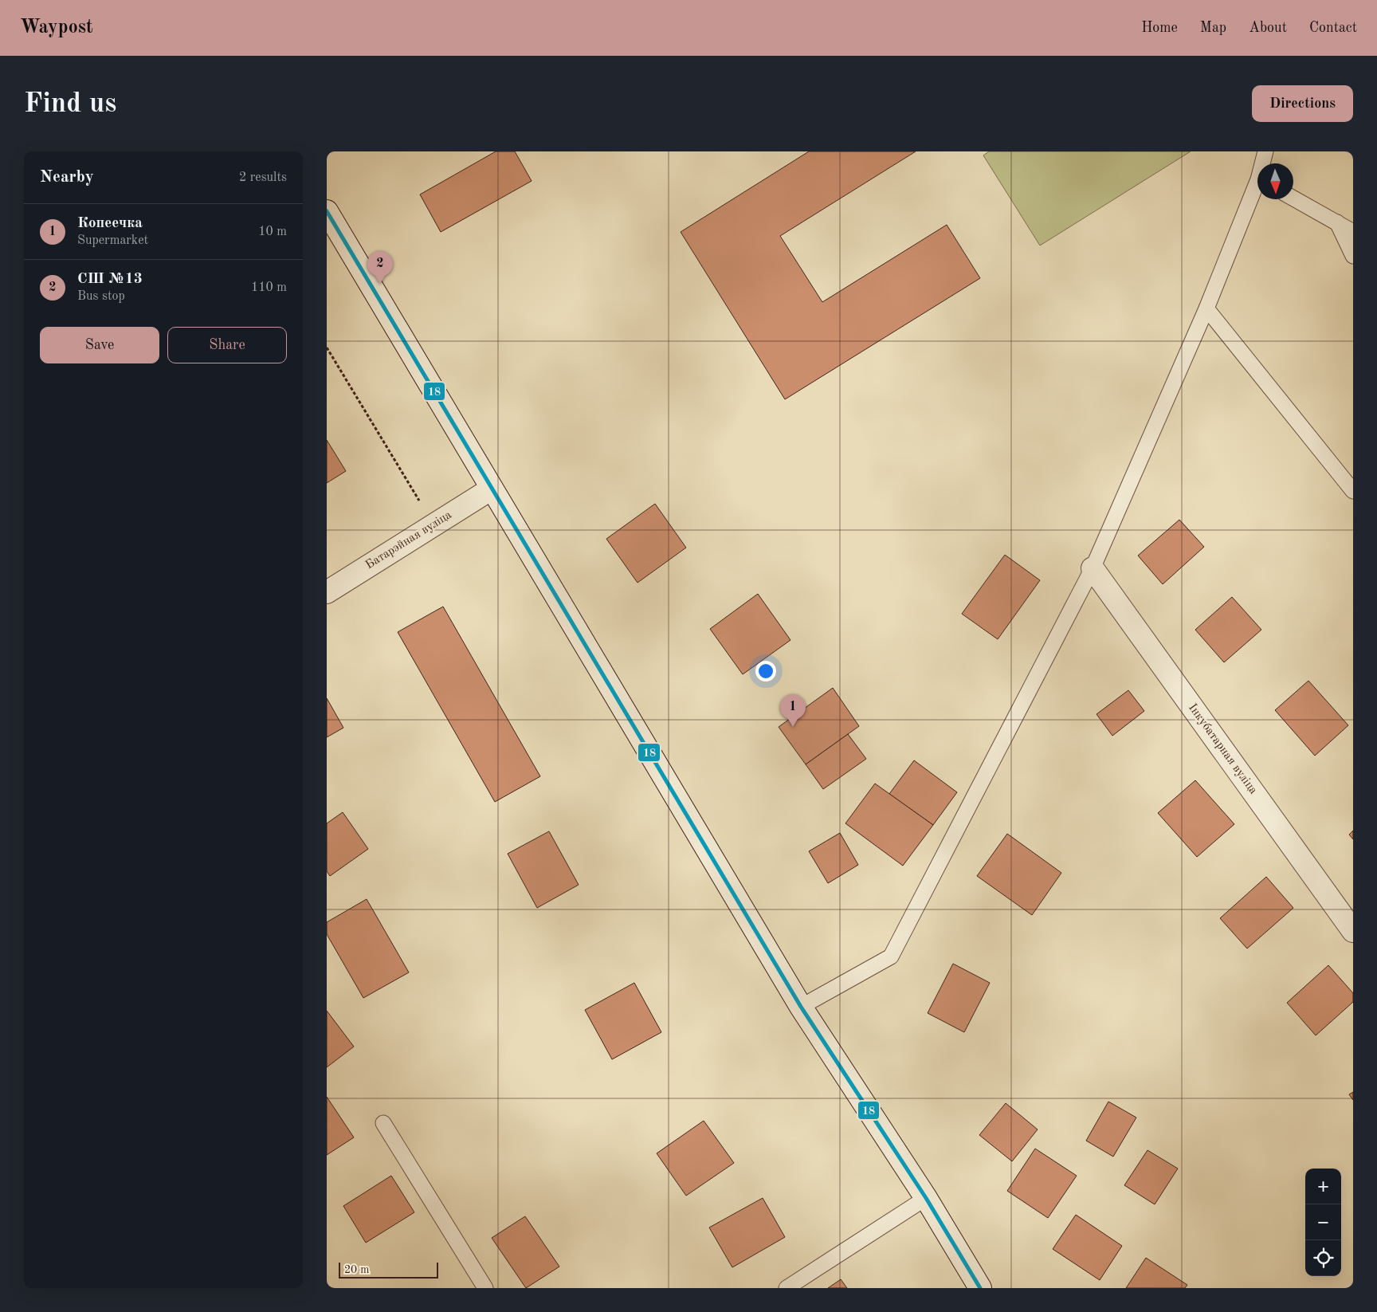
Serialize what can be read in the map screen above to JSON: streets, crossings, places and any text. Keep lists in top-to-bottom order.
{
  "streets": {
    "street": ["Батарэйная вуліца", "Інкубатарная вуліца"]
  },
  "lines": ["transit line 18"],
  "scale_bar": "20 m",
  "north": "bottom",
  "page": {
    "header": "Waypost",
    "nav": [
      "Home",
      "Map",
      "About",
      "Contact"
    ],
    "buttons": [
      "Directions",
      ["Save", "Share"]
    ],
    "title": "Find us",
    "heading": ["Nearby", "2 results"],
    "list": [
      {
        "mark": "1",
        "name": "Копеечка",
        "note": "Supermarket",
        "value": "10 m"
      },
      {
        "mark": "2",
        "name": "СШ №13",
        "note": "Bus stop",
        "value": "110 m"
      }
    ],
    "pins": ["2", "1"],
    "map_buttons": ["+", "−"],
    "scale": "20 m"
  }
}
